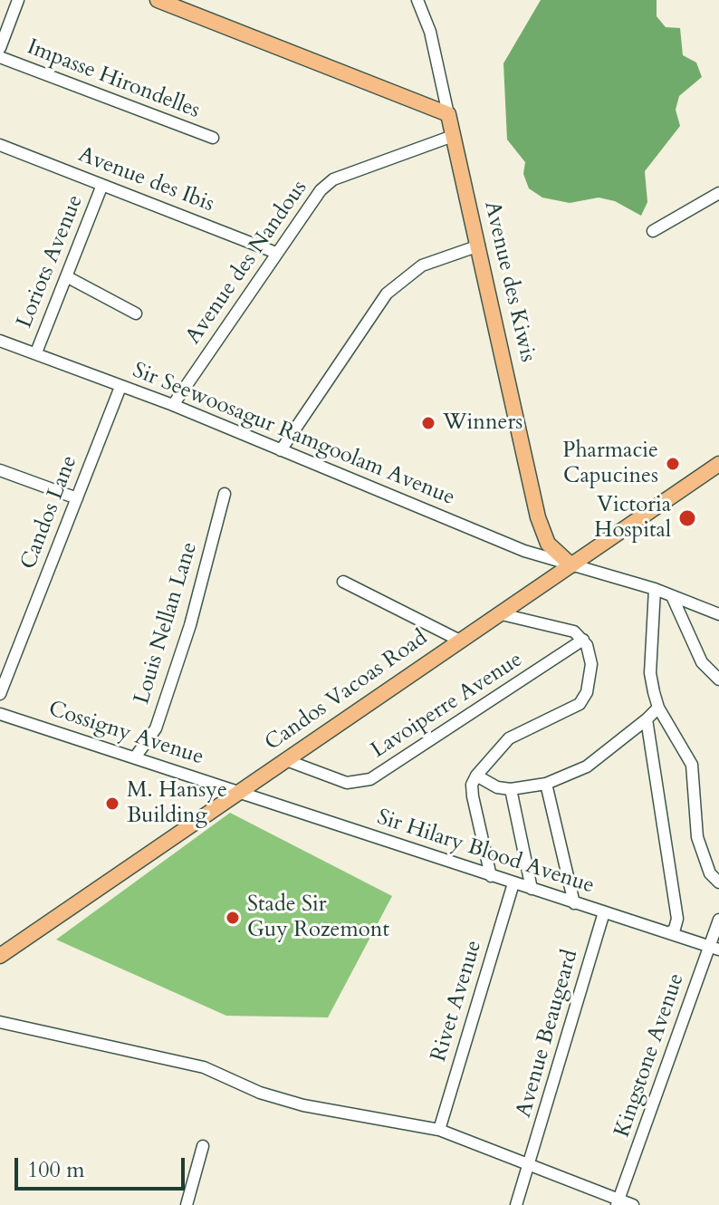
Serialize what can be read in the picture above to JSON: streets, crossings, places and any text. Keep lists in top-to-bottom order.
{
  "streets": {
    "main road": ["Avenue des Kiwis", "Candos Vacoas Road"],
    "street": [
      "Impasse Hirondelles",
      "Avenue des Ibis",
      "Loriots Avenue",
      "Avenue des Nandous",
      "Sir Seewoosagur Ramgoolam Avenue",
      "Candos Lane",
      "Louis Nellan Lane",
      "Lavoiperre Avenue",
      "Cossigny Avenue",
      "Sir Hilary Blood Avenue",
      "Rivet Avenue",
      "Avenue Beaugeard",
      "Kingstone Avenue"
    ]
  },
  "crossings": [
    ["Avenue des Ibis", "Loriots Avenue"],
    ["Avenue des Ibis", "Avenue des Nandous"],
    ["Loriots Avenue", "Sir Seewoosagur Ramgoolam Avenue"],
    ["Avenue des Nandous", "Avenue des Kiwis"],
    ["Avenue des Nandous", "Sir Seewoosagur Ramgoolam Avenue"],
    ["Avenue des Kiwis", "Sir Seewoosagur Ramgoolam Avenue"],
    ["Avenue des Kiwis", "Candos Vacoas Road"],
    ["Sir Seewoosagur Ramgoolam Avenue", "Candos Lane"],
    ["Sir Seewoosagur Ramgoolam Avenue", "Candos Vacoas Road"],
    ["Louis Nellan Lane", "Cossigny Avenue"],
    ["Candos Vacoas Road", "Lavoiperre Avenue"],
    ["Candos Vacoas Road", "Cossigny Avenue"],
    ["Candos Vacoas Road", "Sir Hilary Blood Avenue"],
    ["Cossigny Avenue", "Sir Hilary Blood Avenue"],
    ["Sir Hilary Blood Avenue", "Rivet Avenue"],
    ["Sir Hilary Blood Avenue", "Avenue Beaugeard"],
    ["Sir Hilary Blood Avenue", "Kingstone Avenue"]
  ],
  "places": [
    "Winners",
    "Pharmacie Capucines",
    "Victoria Hospital",
    "M. Hansye Building",
    "Stade Sir Guy Rozemont"
  ],
  "scale_bar": "100 m"
}
